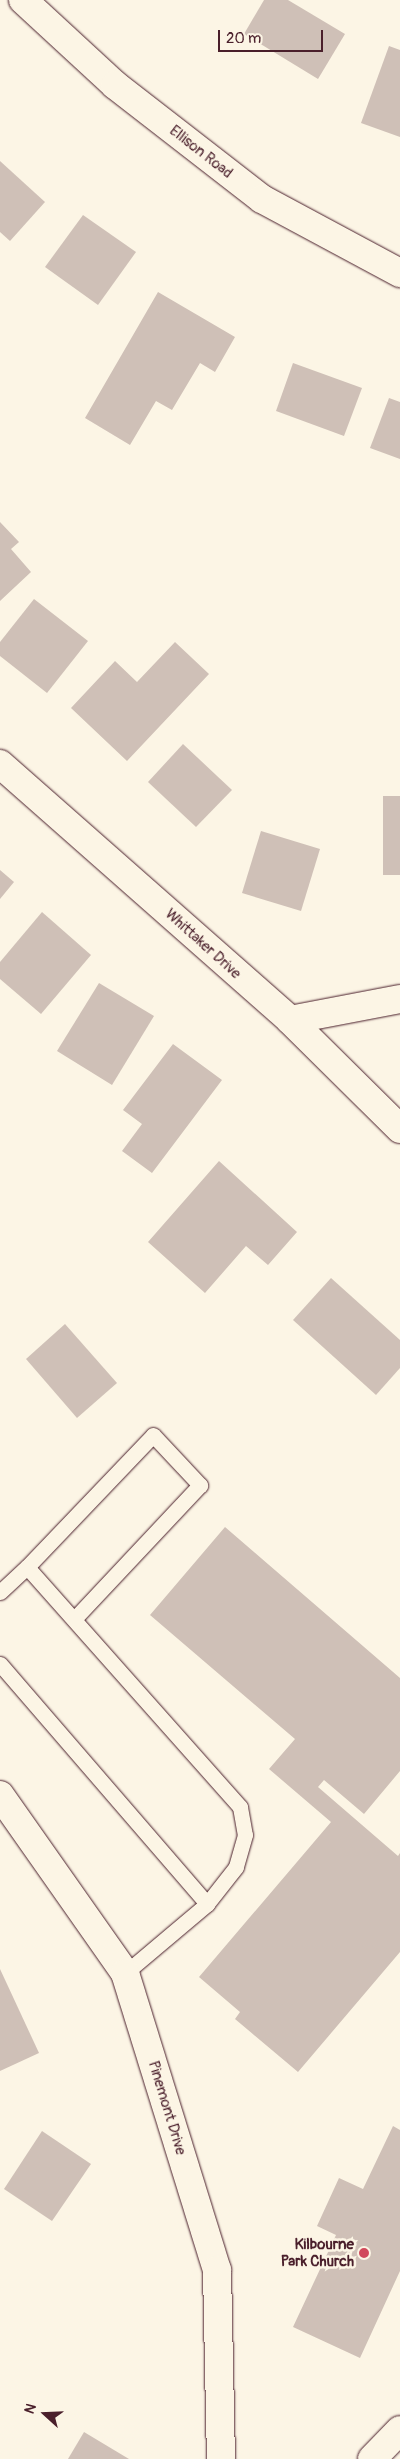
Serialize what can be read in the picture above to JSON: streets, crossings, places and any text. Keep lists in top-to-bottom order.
{
  "streets": {
    "street": ["Ellison Road", "Whittaker Drive", "Pinemont Drive"]
  },
  "places": ["Kilbourne Park Church"],
  "scale_bar": "20 m",
  "north": "left"
}
